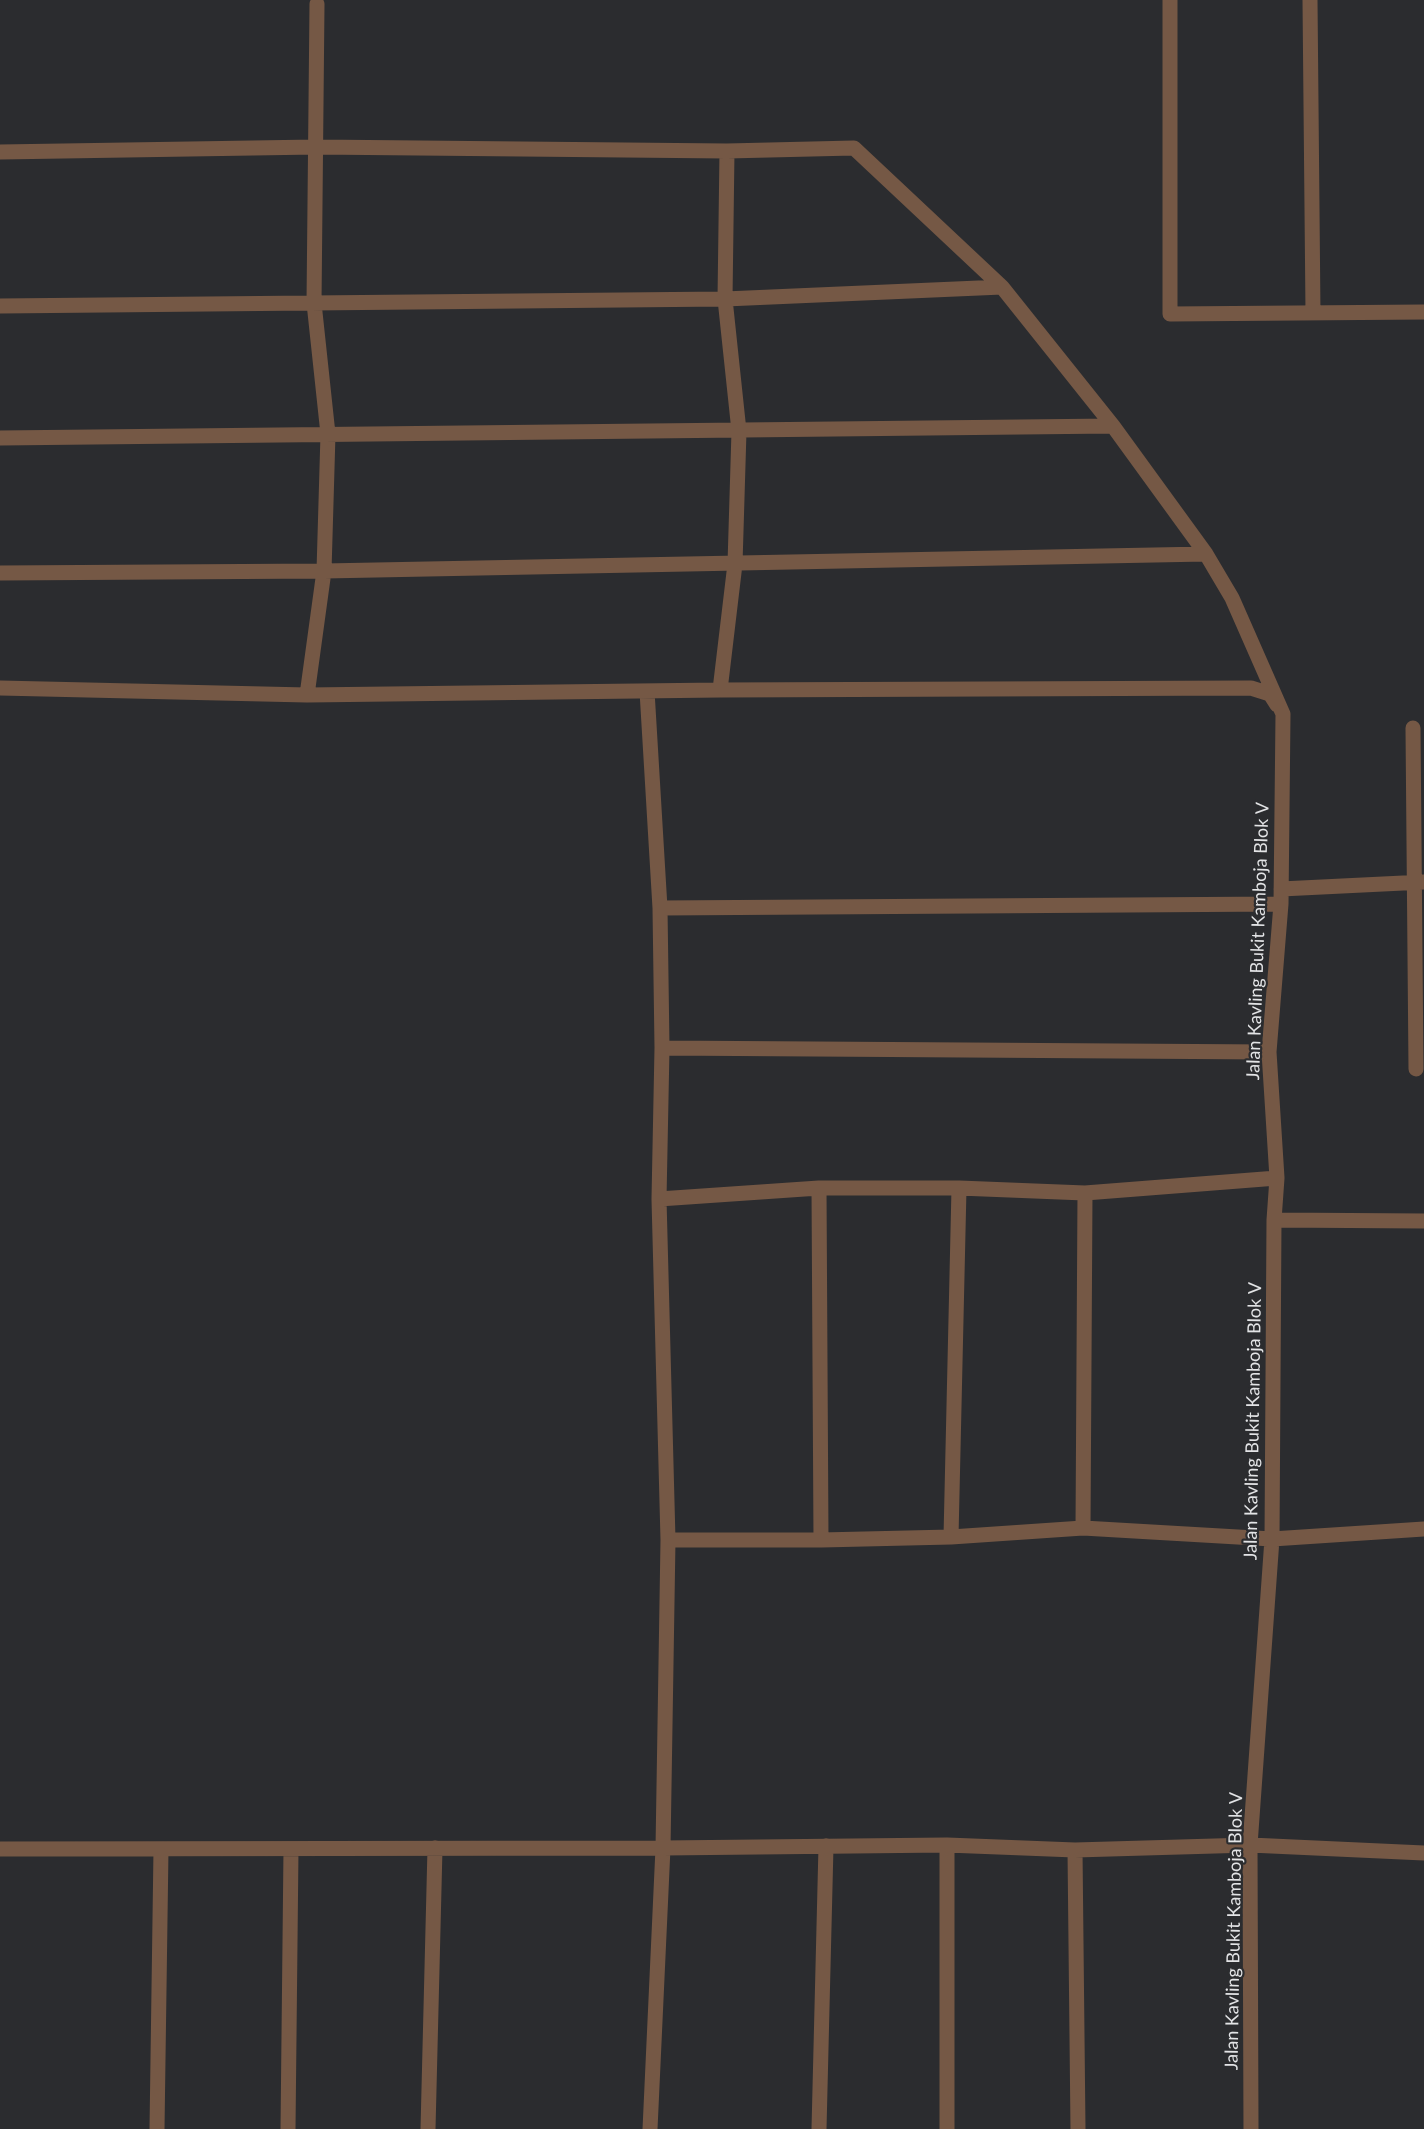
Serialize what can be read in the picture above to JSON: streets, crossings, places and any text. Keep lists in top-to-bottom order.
{
  "streets": {
    "street": ["Jalan Kavling Bukit Kamboja Blok V"]
  }
}
